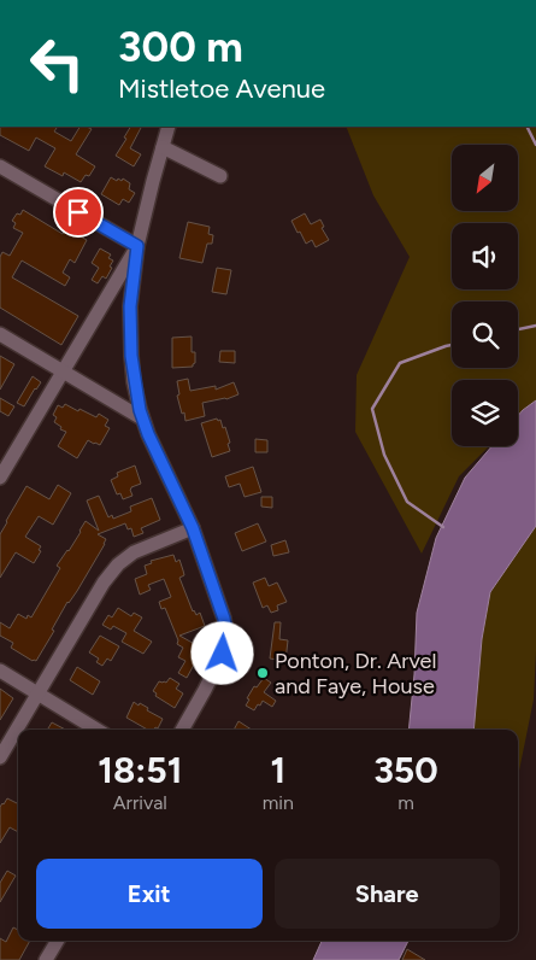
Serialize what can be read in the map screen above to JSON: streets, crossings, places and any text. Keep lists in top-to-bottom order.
{
  "places": ["Ponton, Dr. Arvel and Faye, House"],
  "north": "bottom left",
  "page": {
    "turn": ["300 m", "Mistletoe Avenue"],
    "eta": [
      "18:51",
      "Arrival",
      "1",
      "min",
      "350",
      "m"
    ],
    "buttons": ["Exit", "Share"]
  }
}
